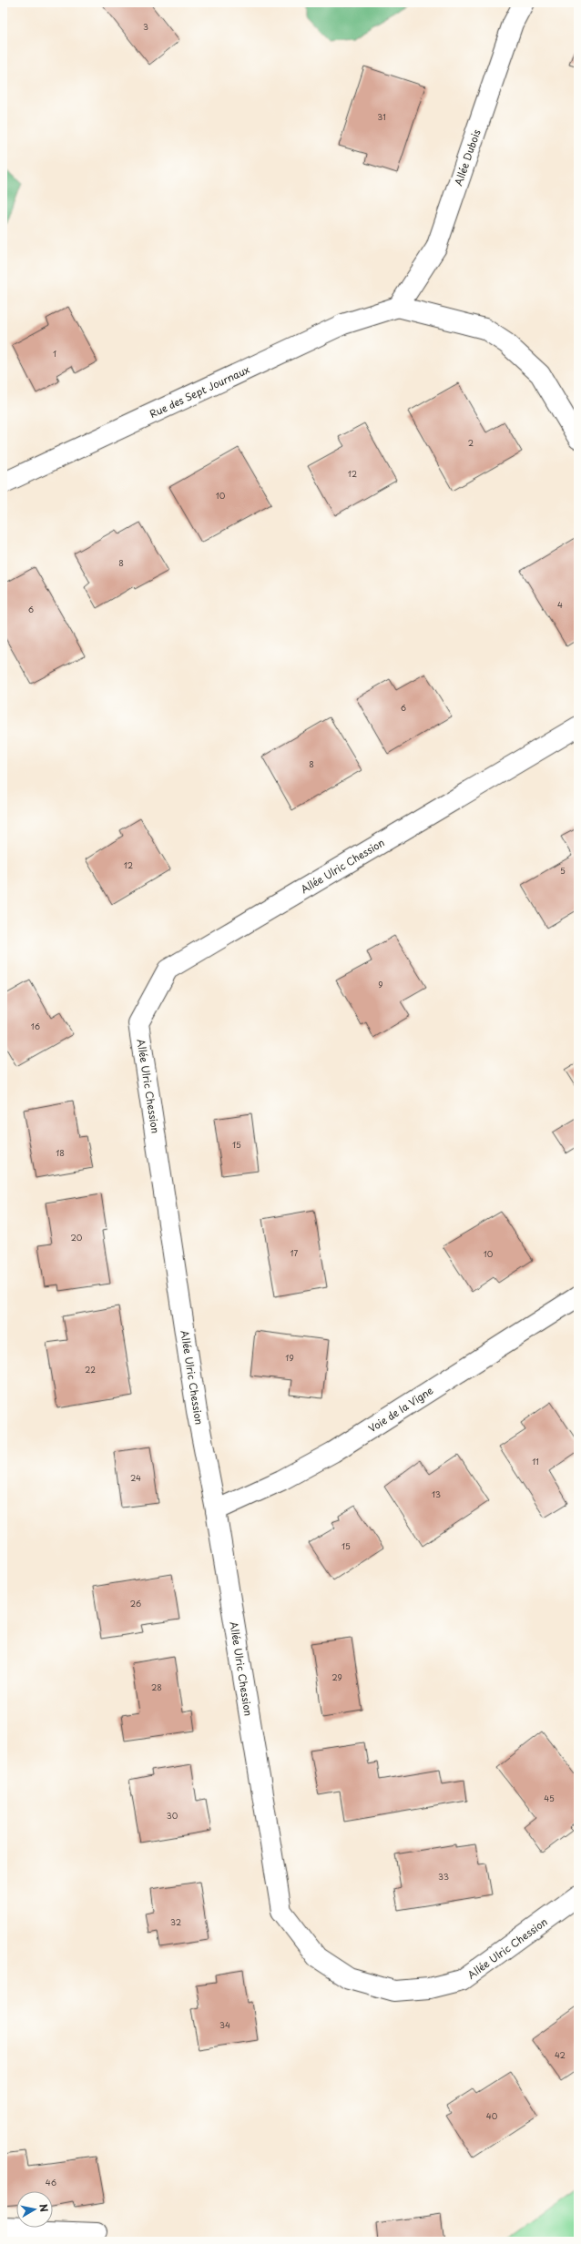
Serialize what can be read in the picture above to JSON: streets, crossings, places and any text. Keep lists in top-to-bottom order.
{
  "streets": {
    "street": [
      "Allée Dubois",
      "Rue des Sept Journaux",
      "Allée Ulric Chession",
      "Voie de la Vigne"
    ]
  },
  "crossings": [
    ["Allée Dubois", "Rue des Sept Journaux"],
    ["Allée Ulric Chession", "Voie de la Vigne"]
  ],
  "house_numbers": [
    "3",
    "31",
    "1",
    "2",
    "12",
    "10",
    "8",
    "4",
    "6",
    "6",
    "8",
    "12",
    "5",
    "9",
    "16",
    "15",
    "18",
    "20",
    "17",
    "10",
    "19",
    "22",
    "11",
    "24",
    "13",
    "15",
    "26",
    "29",
    "28",
    "45",
    "30",
    "33",
    "32",
    "34",
    "42",
    "40",
    "46"
  ],
  "north": "right"
}
